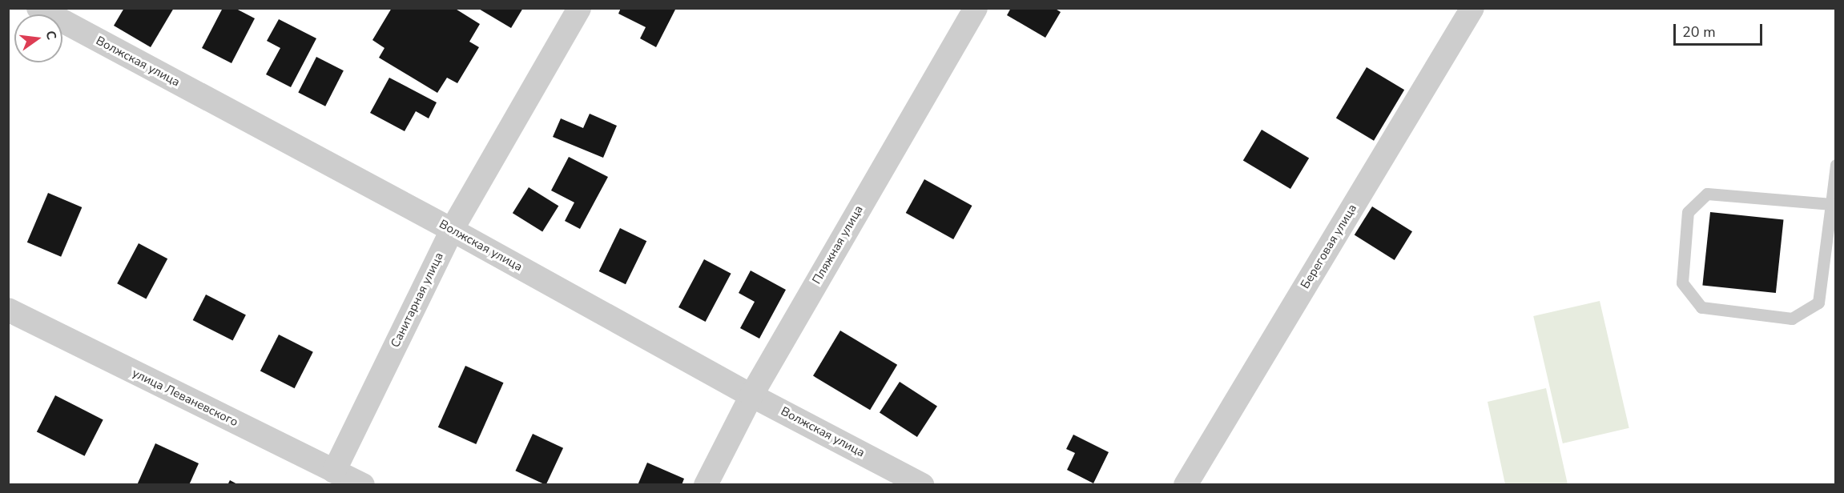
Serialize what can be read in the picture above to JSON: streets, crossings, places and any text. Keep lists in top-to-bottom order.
{
  "streets": {
    "street": [
      "Волжская улица",
      "Пляжная улица",
      "Береговая улица",
      "Санитарная улица",
      "улица Леваневского"
    ]
  },
  "crossings": [
    ["Волжская улица", "Пляжная улица"],
    ["Волжская улица", "Санитарная улица"],
    ["Санитарная улица", "улица Леваневского"]
  ],
  "scale_bar": "20 m",
  "north": "right"
}
